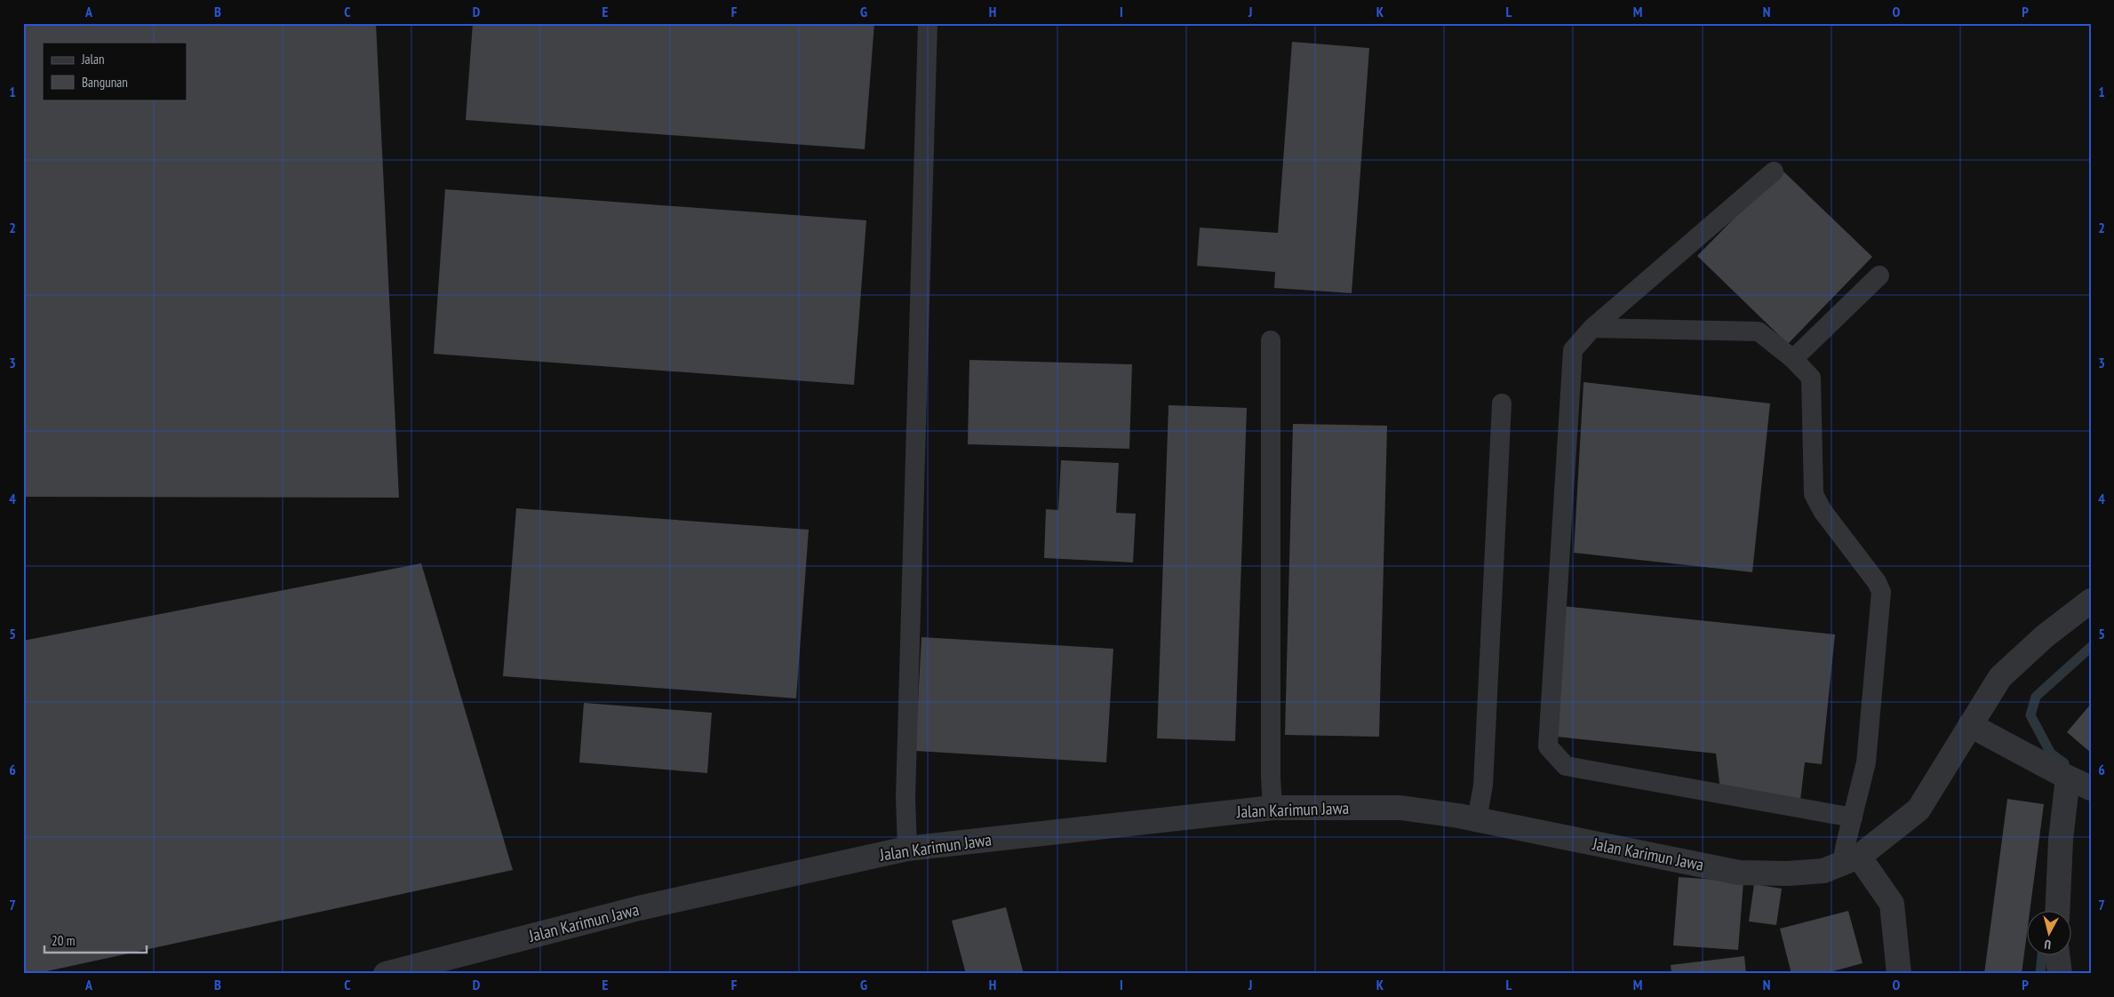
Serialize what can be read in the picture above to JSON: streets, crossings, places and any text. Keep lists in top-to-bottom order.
{
  "streets": {
    "street": ["Jalan Karimun Jawa"]
  },
  "legend": ["Jalan", "Bangunan"],
  "scale_bar": "20 m",
  "north": "bottom",
  "grid": {
    "columns": [
      "A",
      "B",
      "C",
      "D",
      "E",
      "F",
      "G",
      "H",
      "I",
      "J",
      "K",
      "L",
      "M",
      "N",
      "O",
      "P"
    ],
    "rows": [
      "1",
      "2",
      "3",
      "4",
      "5",
      "6",
      "7"
    ]
  }
}
